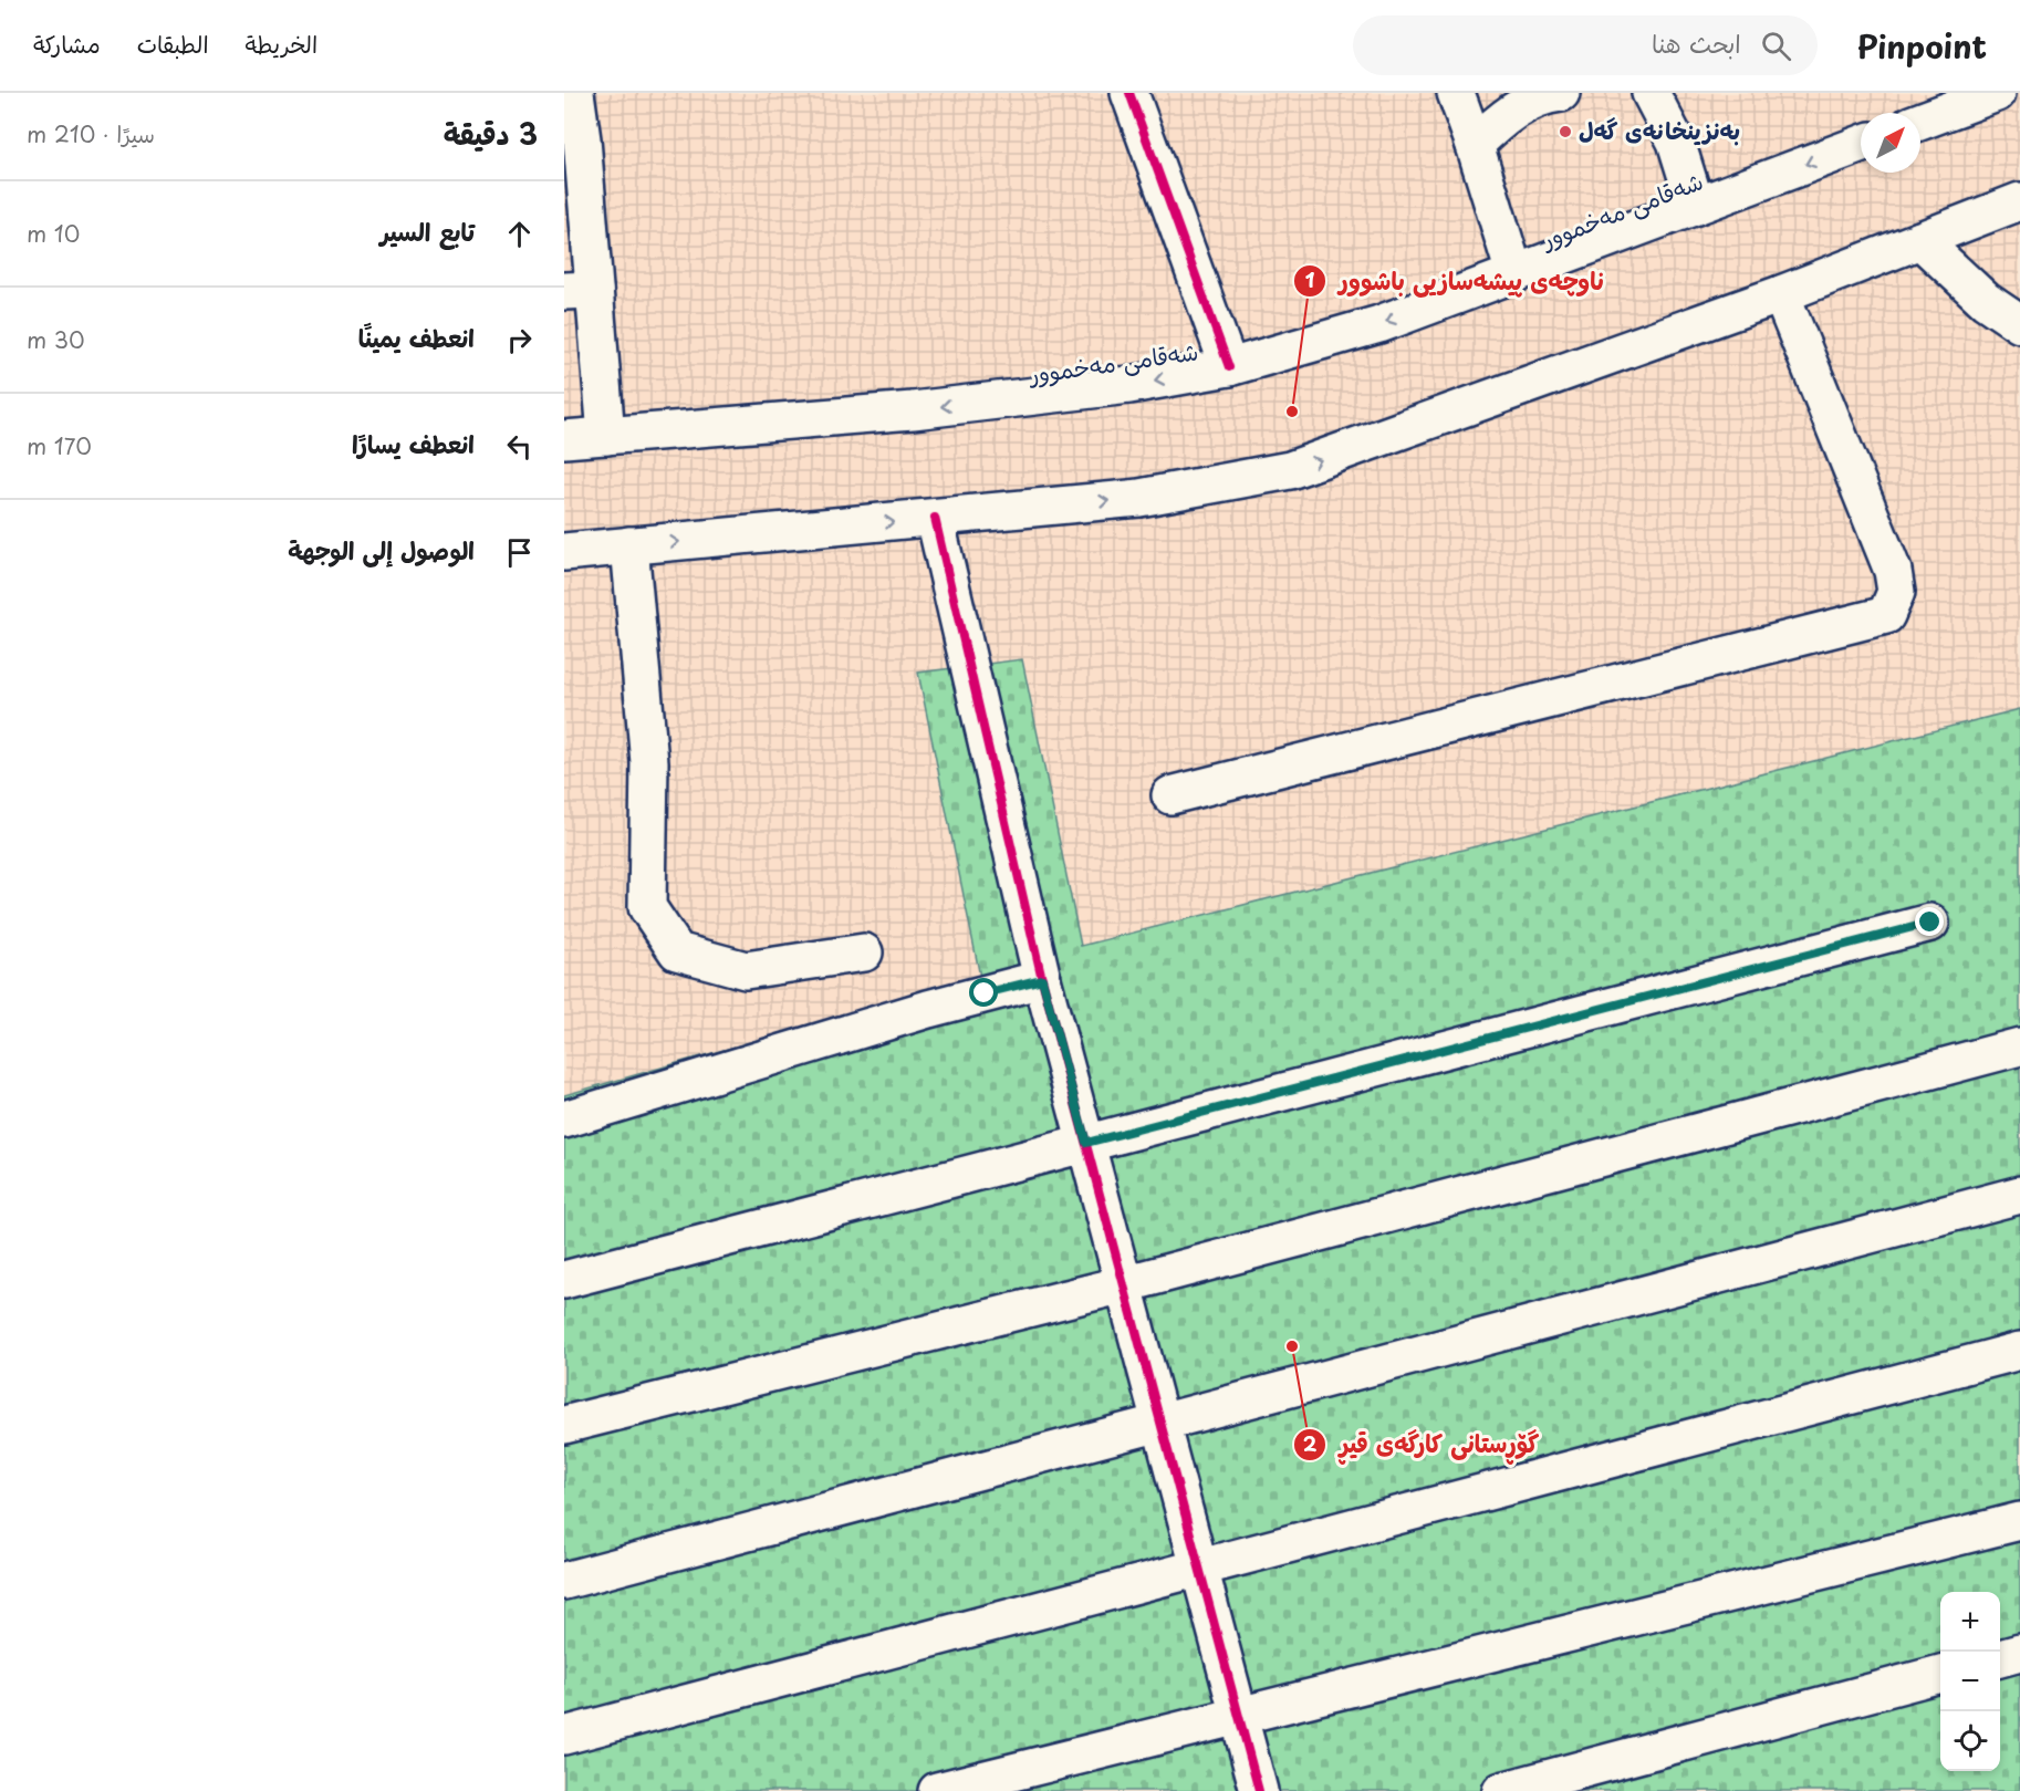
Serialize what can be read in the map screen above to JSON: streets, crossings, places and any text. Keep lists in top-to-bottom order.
{
  "streets": {
    "main road": ["شەقامی مەخموور"]
  },
  "places": ["بەنزینخانەی گەل", "ناوچەی پیشەسازیی باشوور", "گۆڕستانی کارگەی قیڕ"],
  "north": "top right",
  "page": {
    "header": "Pinpoint",
    "search": "ابحث هنا",
    "nav": ["الخريطة", "الطبقات", "مشاركة"],
    "heading": ["3 دقيقة", "سيرًا · 210 m"],
    "list": [
      ["تابع السير", "10 m"],
      ["انعطف يمينًا", "30 m"],
      ["انعطف يسارًا", "170 m"],
      "الوصول إلى الوجهة"
    ],
    "map_buttons": ["+", "−"]
  }
}
